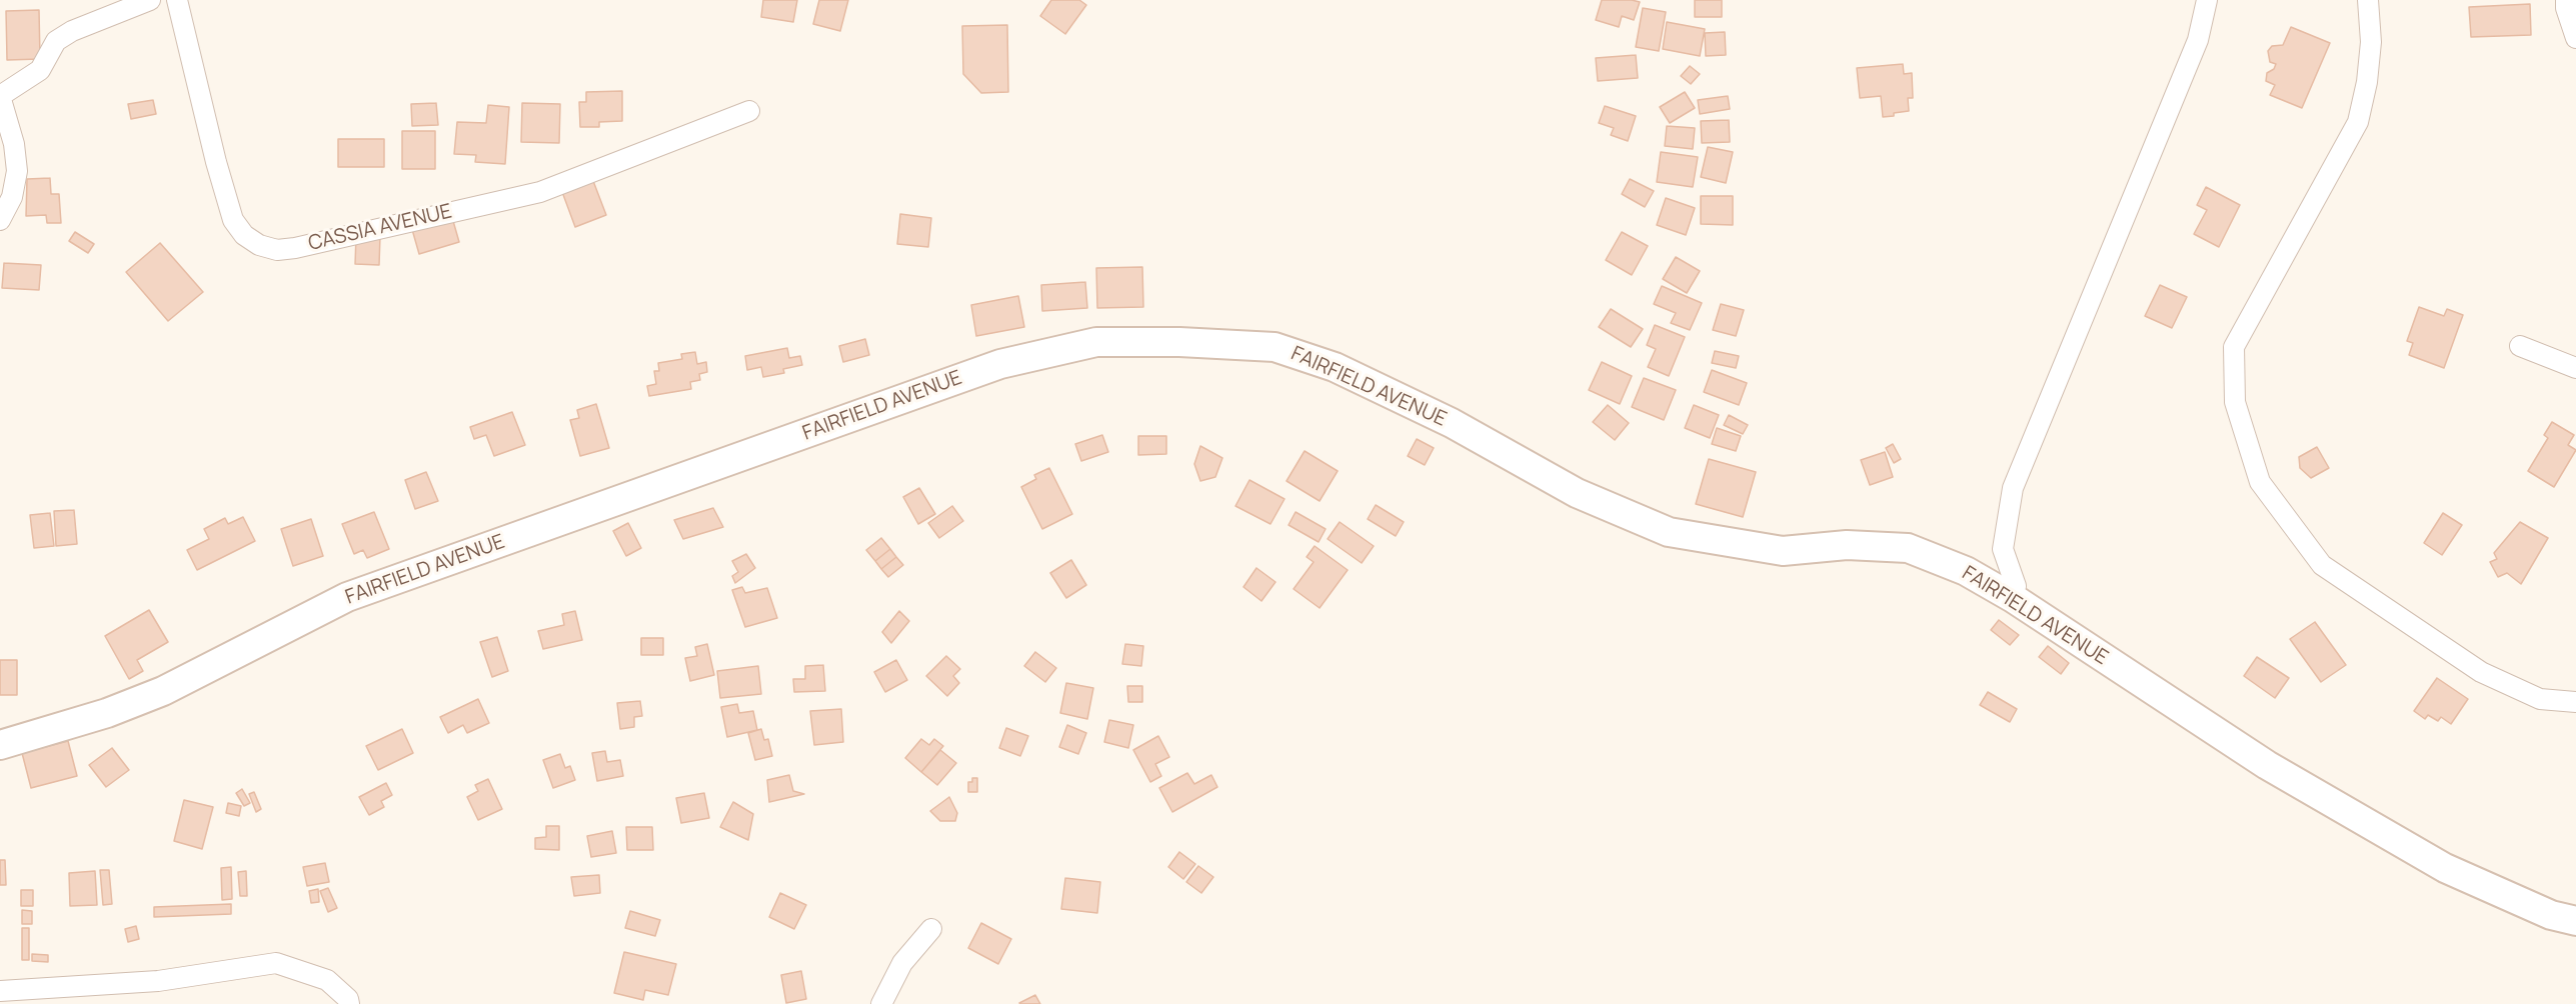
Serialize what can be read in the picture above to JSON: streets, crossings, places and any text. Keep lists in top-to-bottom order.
{
  "streets": {
    "street": ["CASSIA AVENUE", "FAIRFIELD AVENUE"]
  }
}
